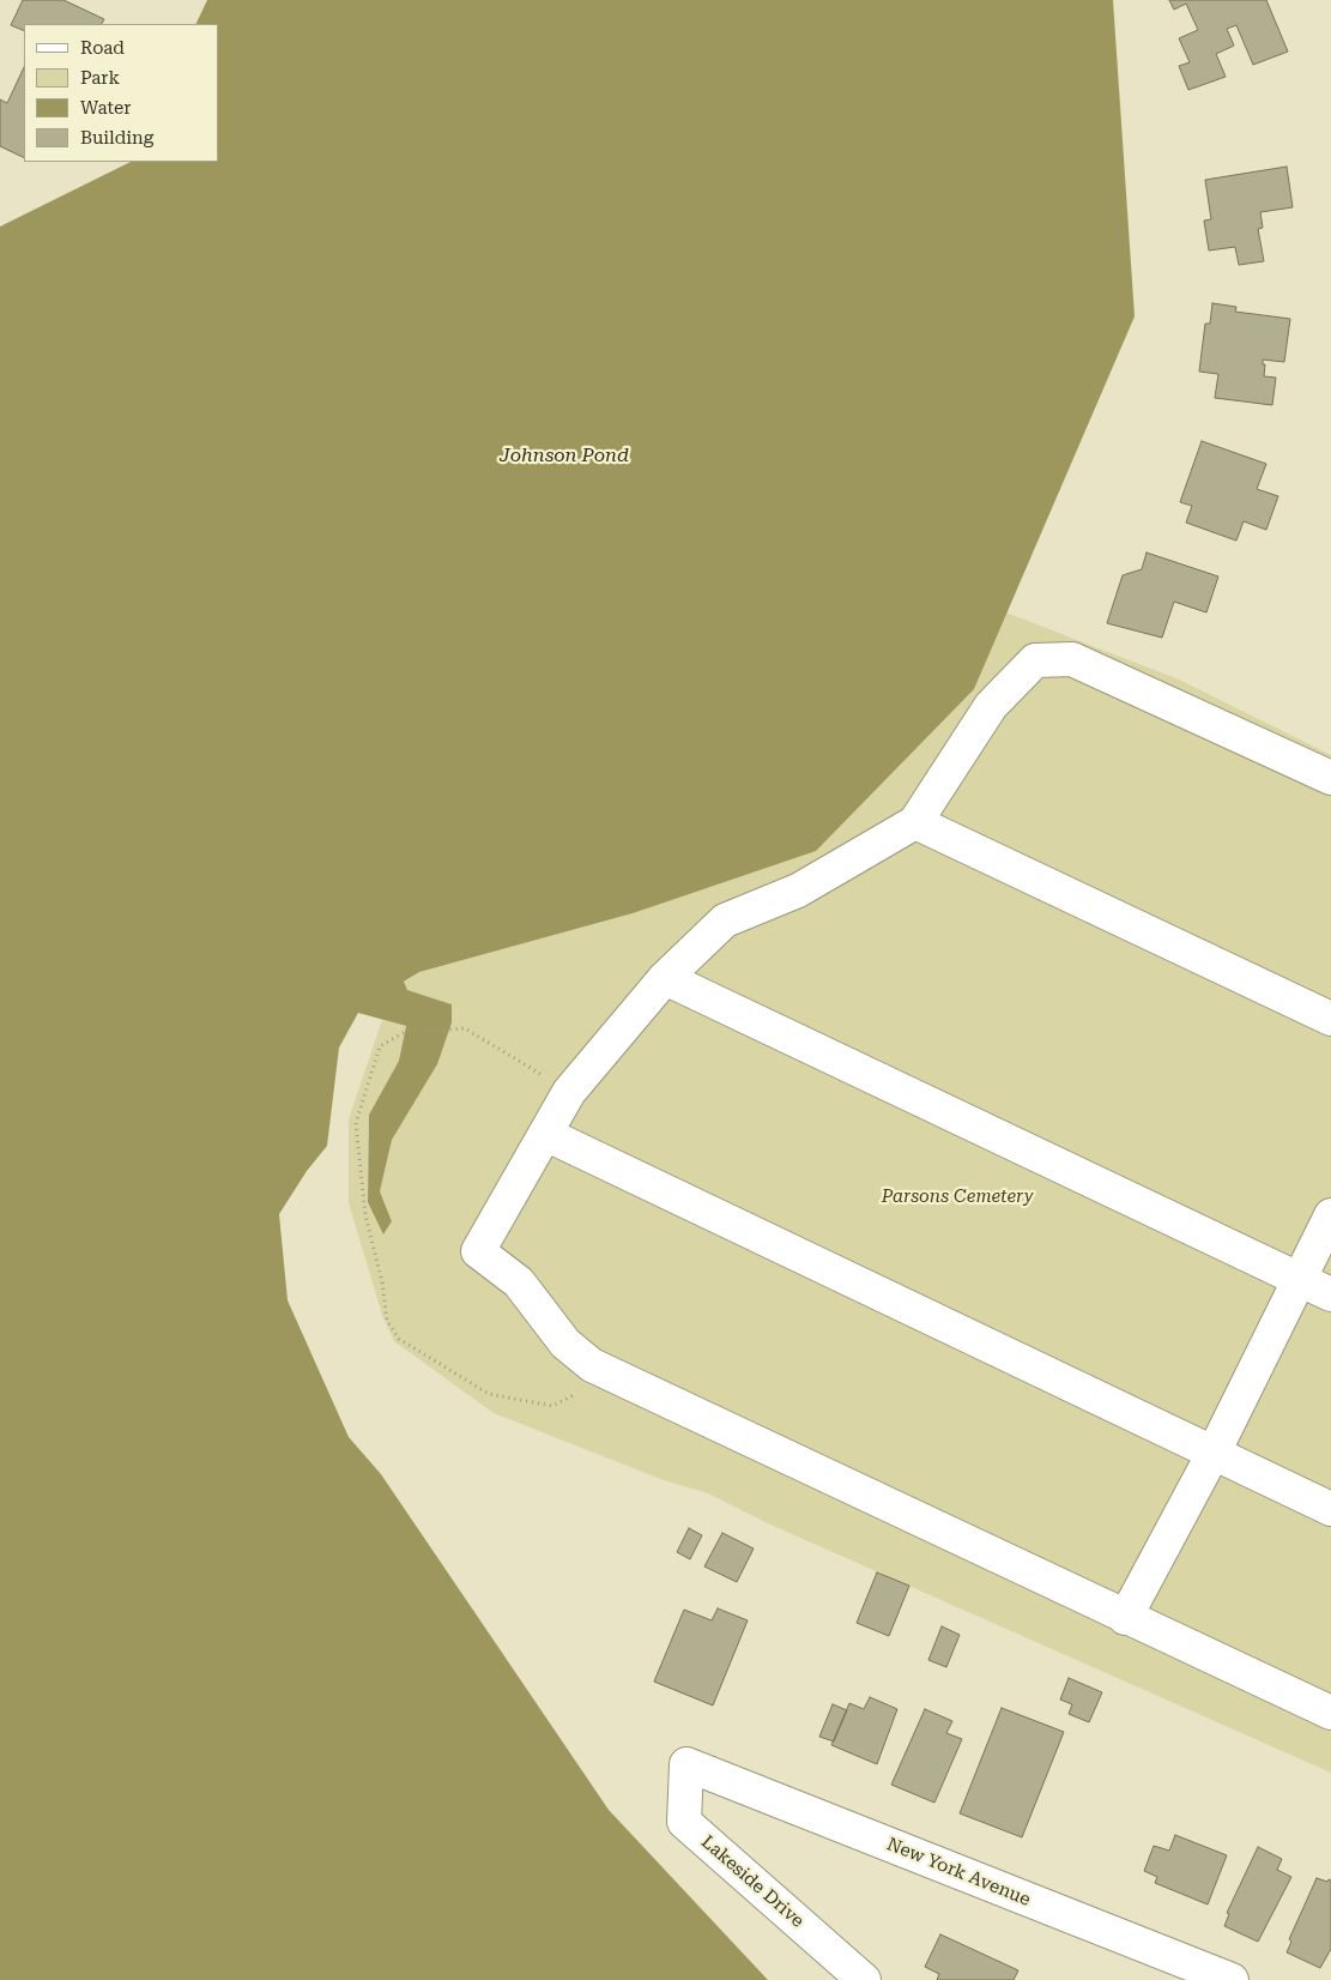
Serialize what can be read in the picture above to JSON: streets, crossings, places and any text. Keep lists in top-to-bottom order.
{
  "streets": {
    "street": ["New York Avenue", "Lakeside Drive"]
  },
  "crossings": [
    ["New York Avenue", "Lakeside Drive"]
  ],
  "water": ["Johnson Pond"],
  "parks": ["Parsons Cemetery"],
  "legend": [
    "Road",
    "Park",
    "Water",
    "Building"
  ]
}
